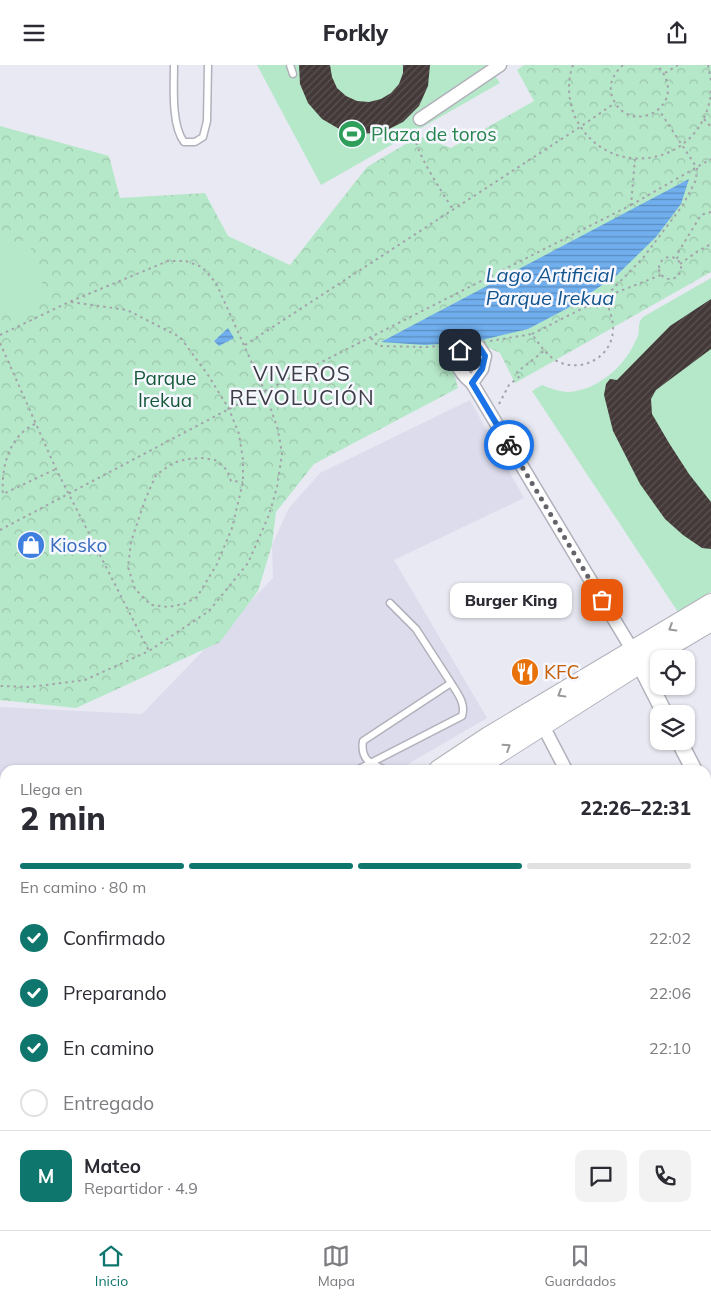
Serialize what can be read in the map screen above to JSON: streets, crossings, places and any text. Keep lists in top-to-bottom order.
{
  "districts": ["VIVEROS REVOLUCIÓN"],
  "water": ["Lago Artificial Parque Irekua"],
  "parks": ["Parque Irekua"],
  "places": {
    "sports": ["Plaza de toros"],
    "shop": ["Kiosko"],
    "other": ["Burger King"],
    "restaurant": ["KFC"]
  },
  "page": {
    "header": "Forkly",
    "bubble": "Burger King",
    "heading": ["2 min", "Llega en", "22:26–22:31"],
    "panel": ["Mateo", "Repartidor · 4.9"],
    "bar": "En camino · 80 m",
    "list": [
      ["Confirmado", "22:02"],
      ["Preparando", "22:06"],
      ["En camino", "22:10"],
      "Entregado"
    ],
    "round": "M",
    "tabs": ["Inicio", "Mapa", "Guardados"]
  }
}
